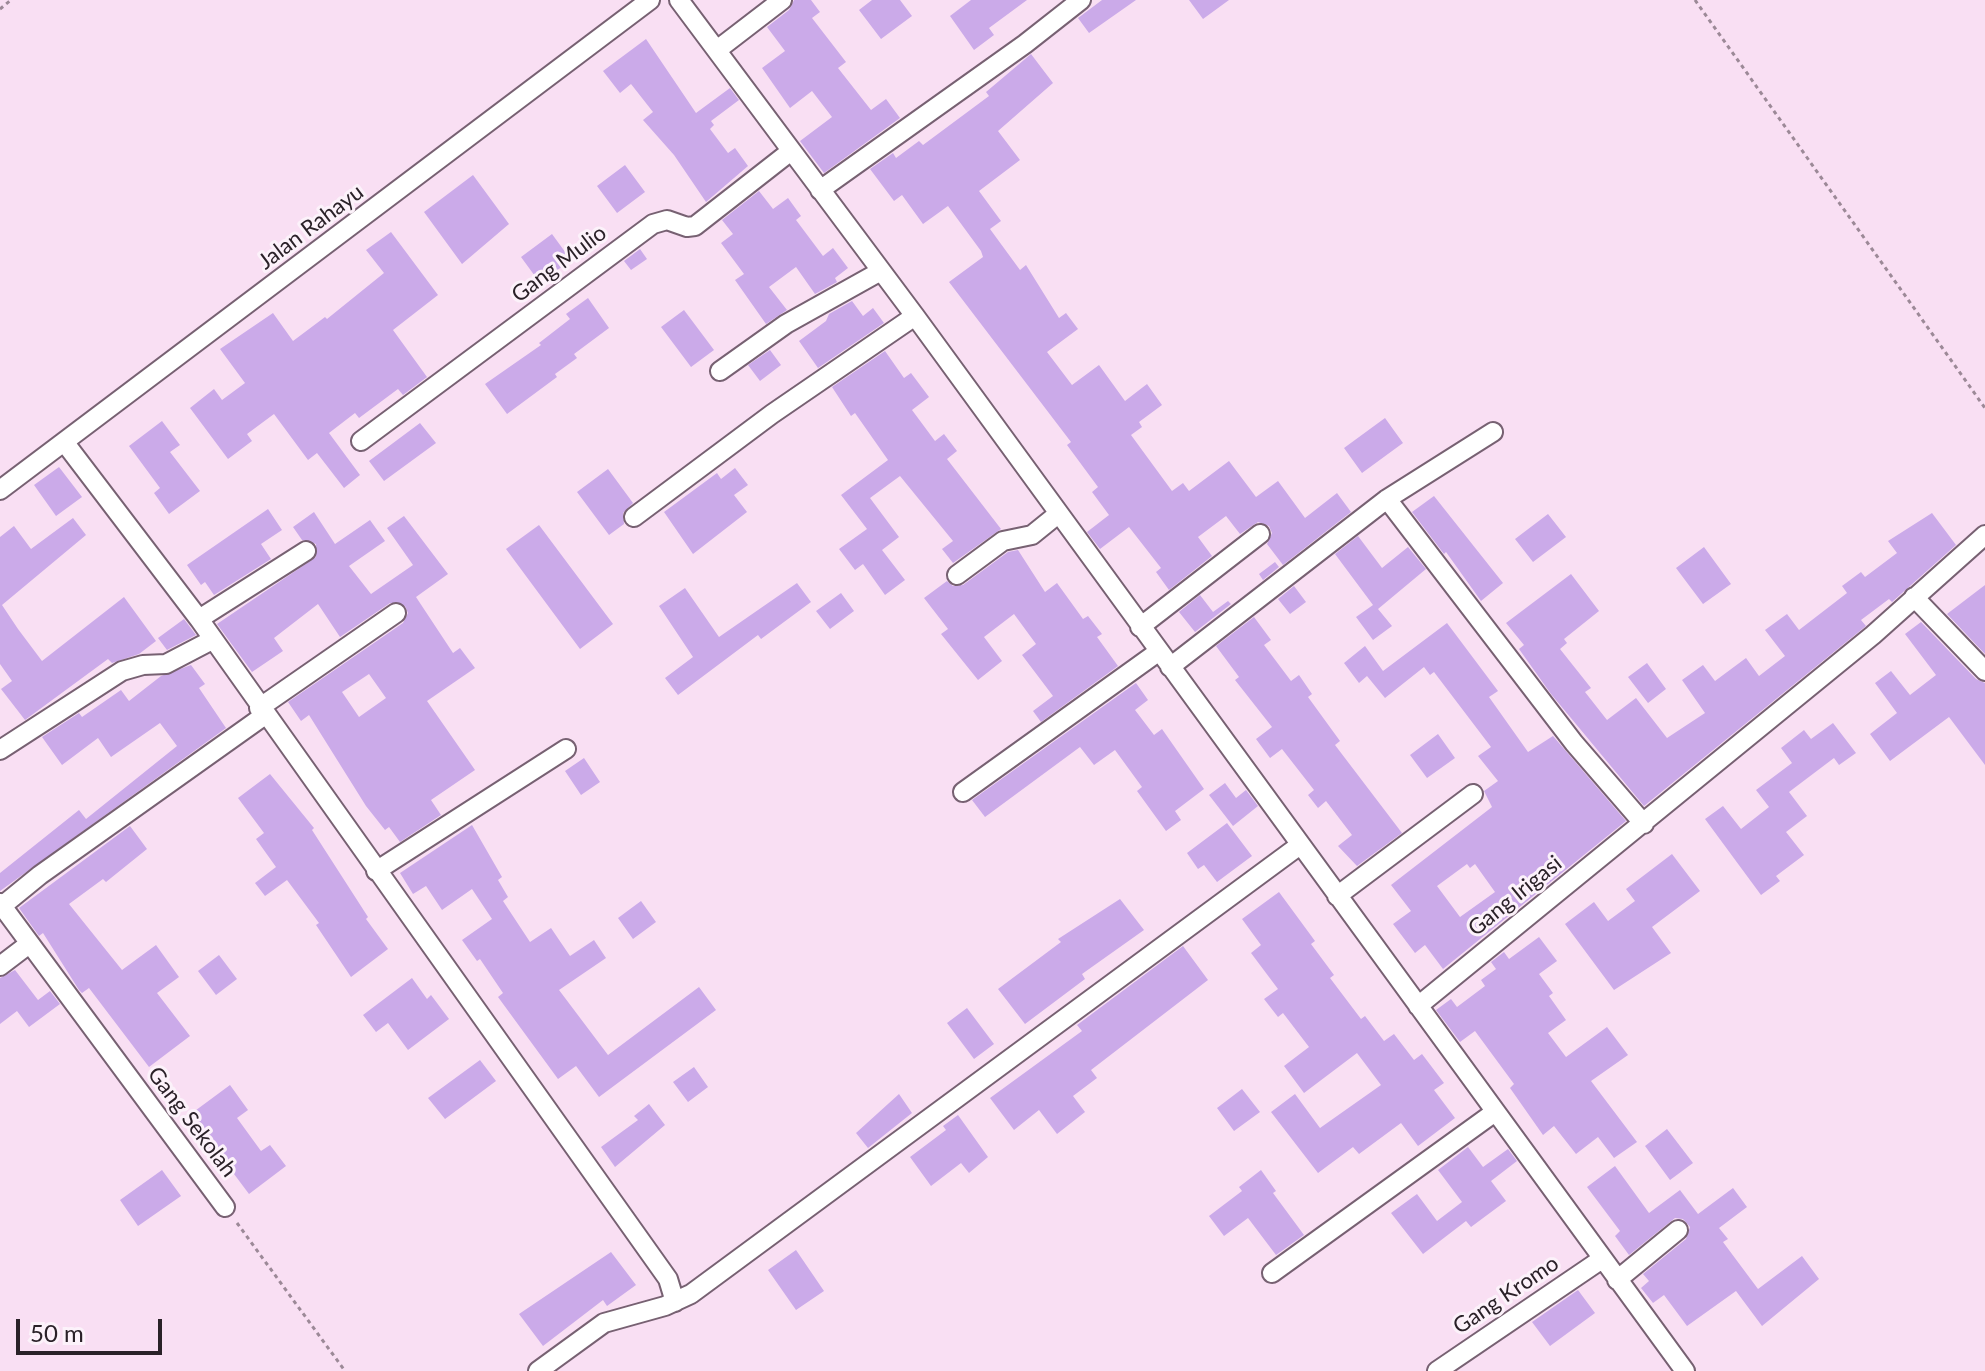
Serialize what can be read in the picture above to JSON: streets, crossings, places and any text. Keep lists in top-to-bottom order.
{
  "streets": {
    "street": [
      "Jalan Rahayu",
      "Gang Mulio",
      "Gang Irigasi",
      "Gang Sekolah",
      "Gang Kromo"
    ]
  },
  "scale_bar": "50 m"
}
